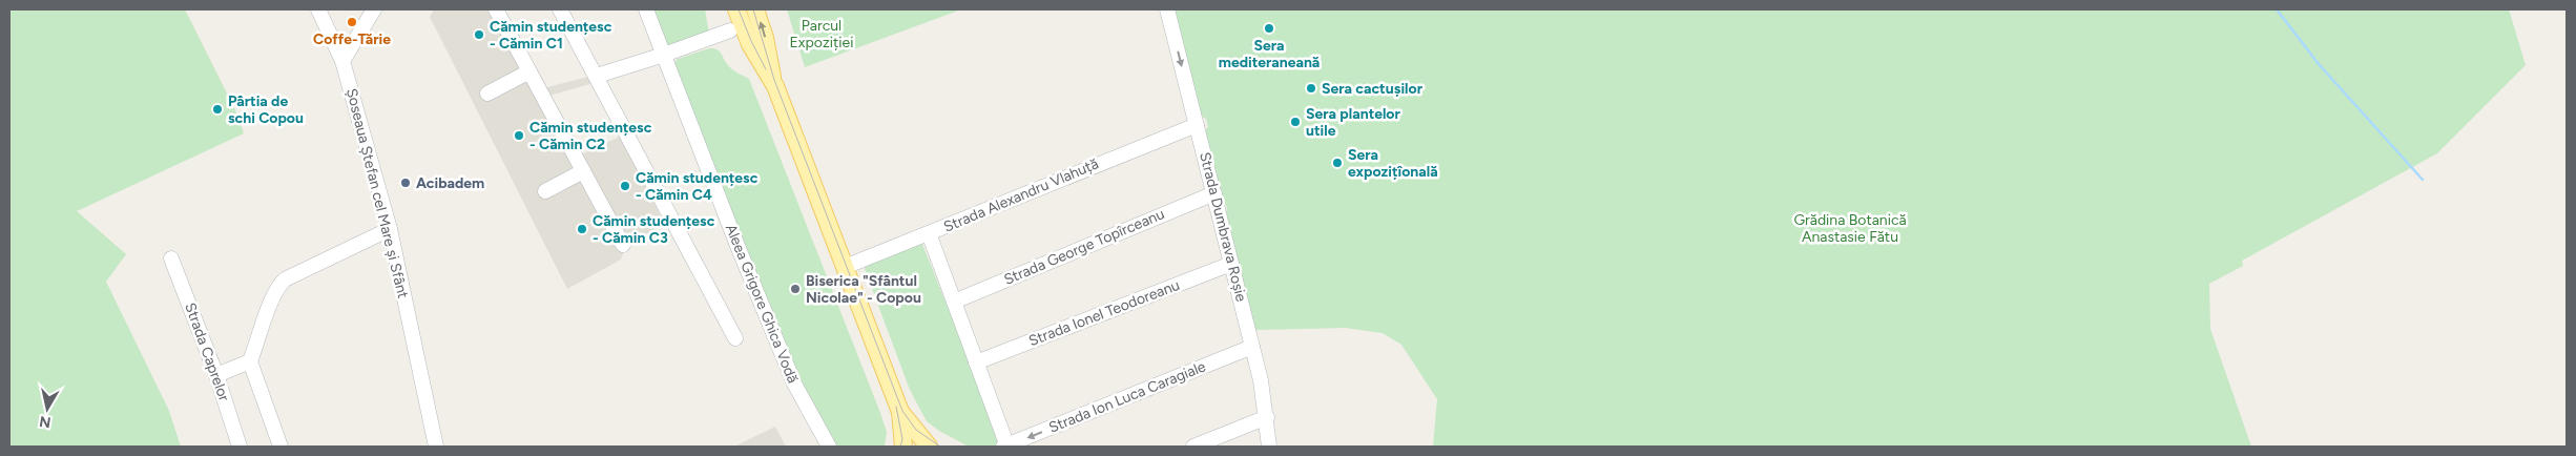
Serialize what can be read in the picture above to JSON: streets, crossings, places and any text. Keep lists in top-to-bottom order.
{
  "streets": {
    "street": [
      "Șoseaua Ștefan cel Mare și Sfânt",
      "Strada Alexandru Vlahuță",
      "Strada Dumbrava Roșie",
      "Strada George Topîrceanu",
      "Aleea Grigore Ghica Vodă",
      "Strada Ionel Teodoreanu",
      "Strada Caprelor",
      "Strada Ion Luca Caragiale"
    ]
  },
  "crossings": [
    ["Strada Alexandru Vlahuță", "Strada Dumbrava Roșie"],
    ["Strada Dumbrava Roșie", "Strada George Topîrceanu"],
    ["Strada Dumbrava Roșie", "Strada Ionel Teodoreanu"],
    ["Strada Dumbrava Roșie", "Strada Ion Luca Caragiale"]
  ],
  "one_way": ["Strada Ion Luca Caragiale"],
  "parks": ["Parcul Expoziției", "Grădina Botanică Anastasie Fătu"],
  "places": [
    "Coffe-Tărie",
    "Sera mediteraneană",
    "Cămin studențesc - Cămin C1",
    "Sera cactușilor",
    "Pârtia de schi Copou",
    "Sera plantelor utile",
    "Cămin studențesc - Cămin C2",
    "Sera expozițîonală",
    "Acibadem",
    "Cămin studențesc - Cămin C4",
    "Cămin studențesc - Cămin C3",
    "Biserica \"Sfântul Nicolae\" - Copou"
  ],
  "north": "bottom"
}
